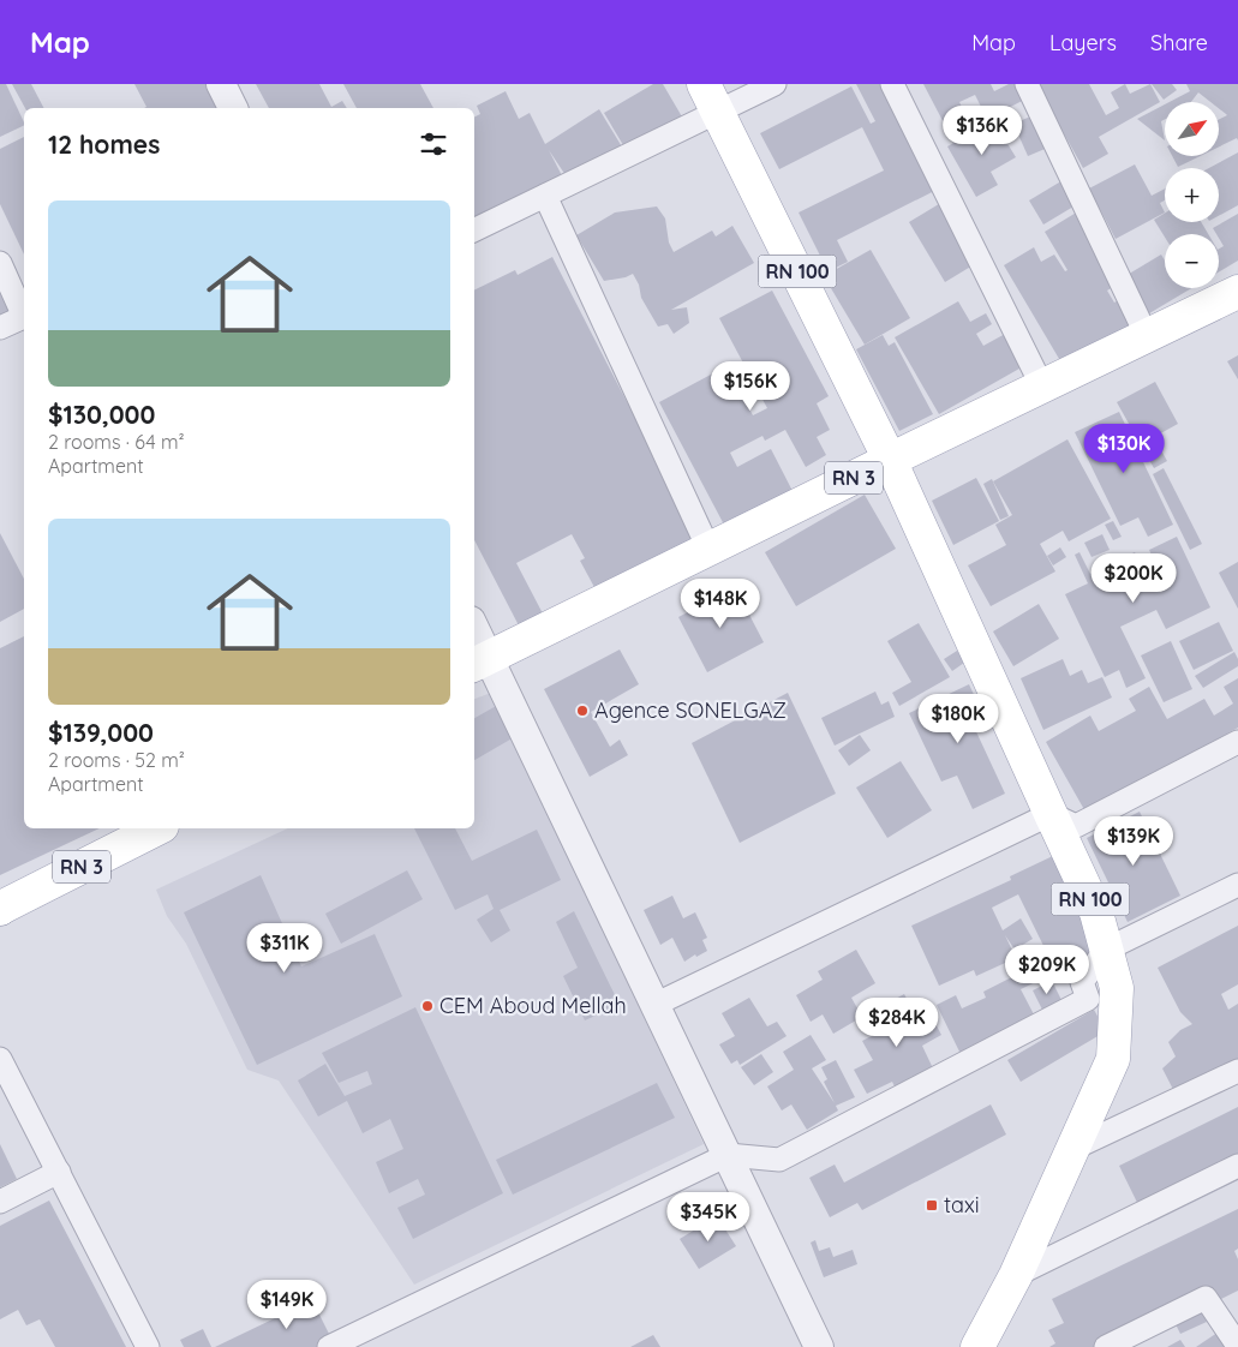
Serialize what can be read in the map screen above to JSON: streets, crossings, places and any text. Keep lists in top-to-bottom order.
{
  "streets": {
    "main road": ["RN 100", "RN 3"]
  },
  "crossings": [
    ["RN 100", "RN 3"]
  ],
  "places": {
    "other": ["Agence SONELGAZ", "CEM Aboud Mellah"],
    "transit": ["taxi"]
  },
  "north": "top right",
  "page": {
    "header": "Map",
    "nav": ["Map", "Layers", "Share"],
    "map_buttons": ["+", "−"],
    "price": [
      "$136K",
      "$156K",
      "$130K",
      "$200K",
      "$148K",
      "$180K",
      "$139K",
      "$311K",
      "$209K",
      "$284K",
      "$345K",
      "$149K"
    ],
    "heading": "12 homes",
    "list": [
      {
        "name": "$130,000",
        "note": "2 rooms · 64 m² · Apartment"
      },
      {
        "name": "$139,000",
        "note": "2 rooms · 52 m² · Apartment"
      }
    ]
  }
}
